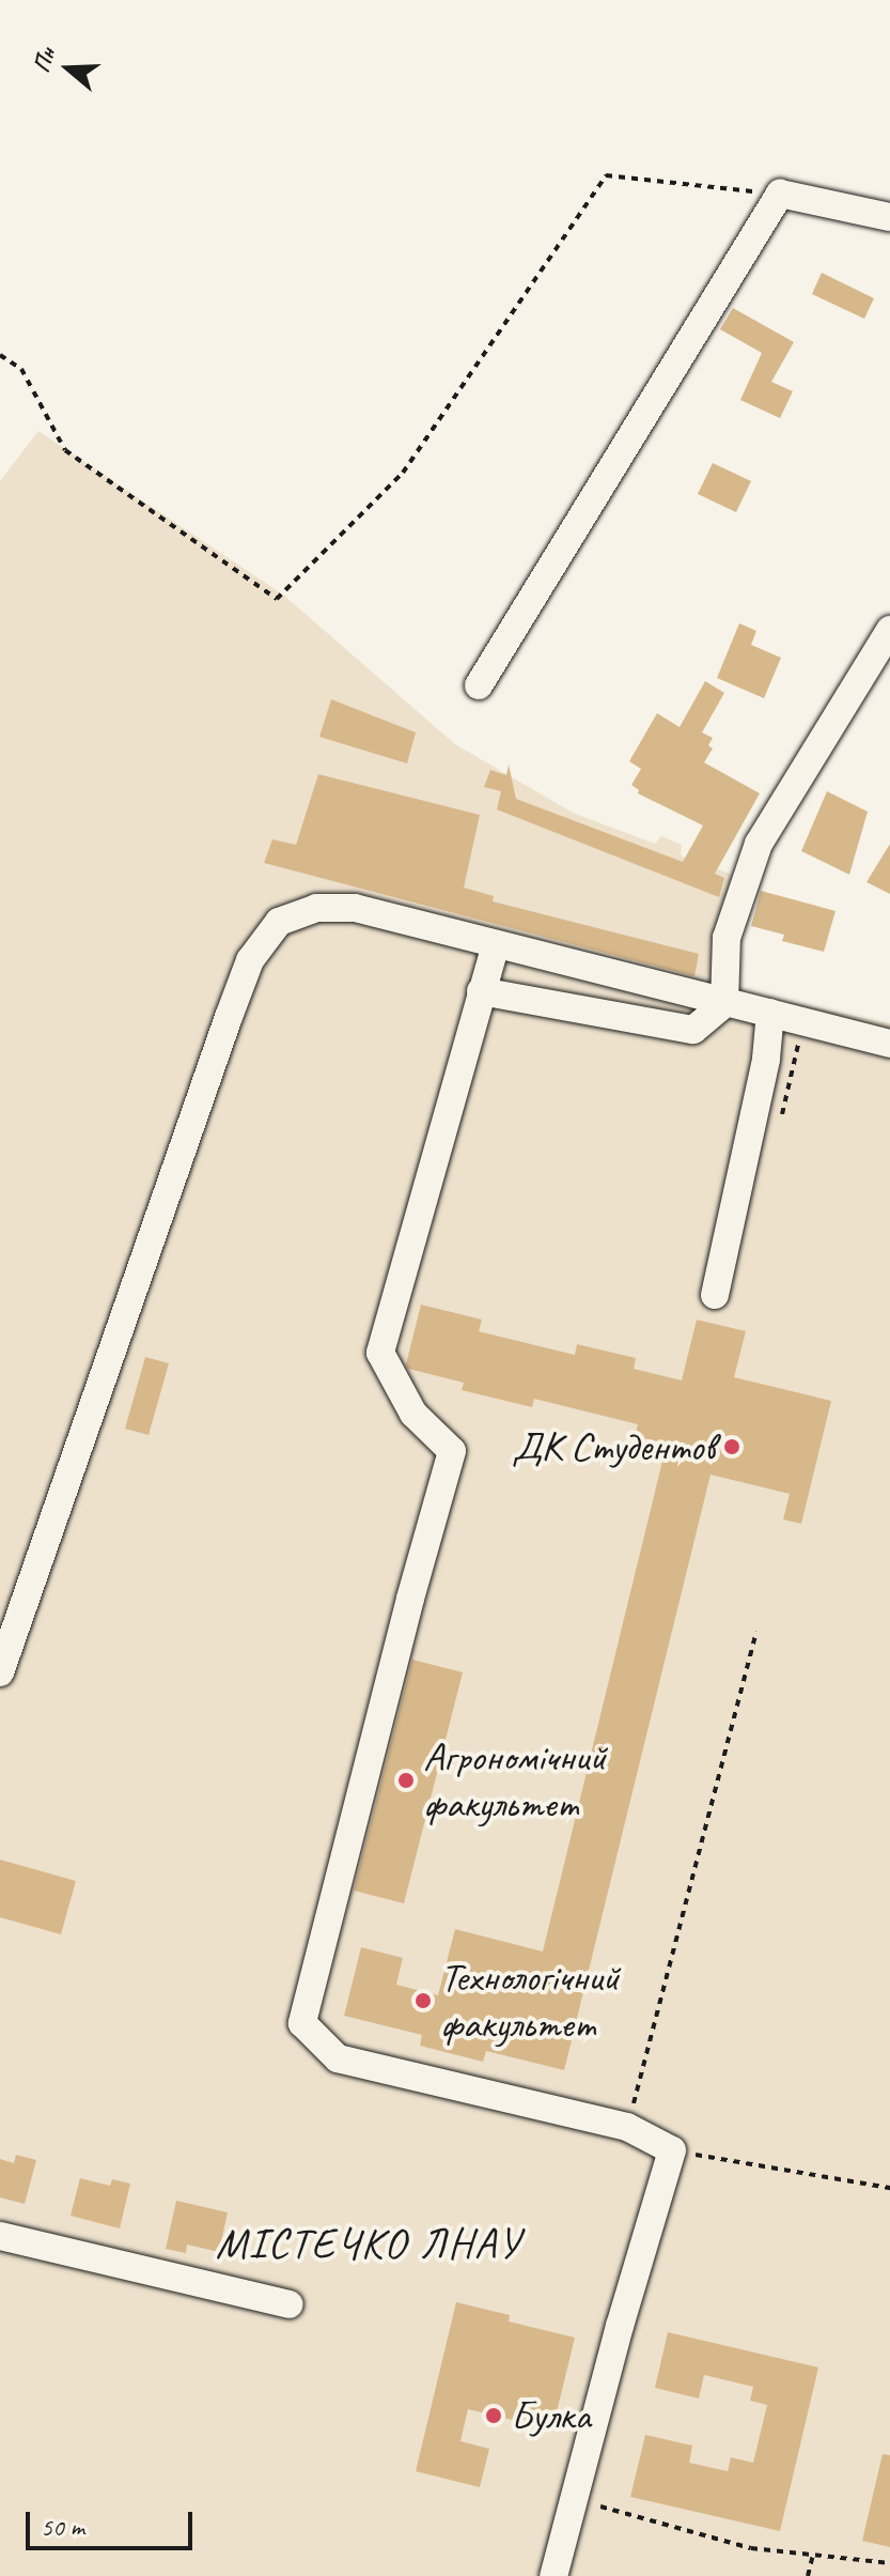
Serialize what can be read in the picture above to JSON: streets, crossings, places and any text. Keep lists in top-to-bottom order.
{
  "districts": ["МІСТЕЧКО ЛНАУ"],
  "places": [
    "ДК Студентов",
    "Агрономічний факультет",
    "Технологічний факультет",
    "Булка"
  ],
  "scale_bar": "50 m",
  "north": "left"
}
